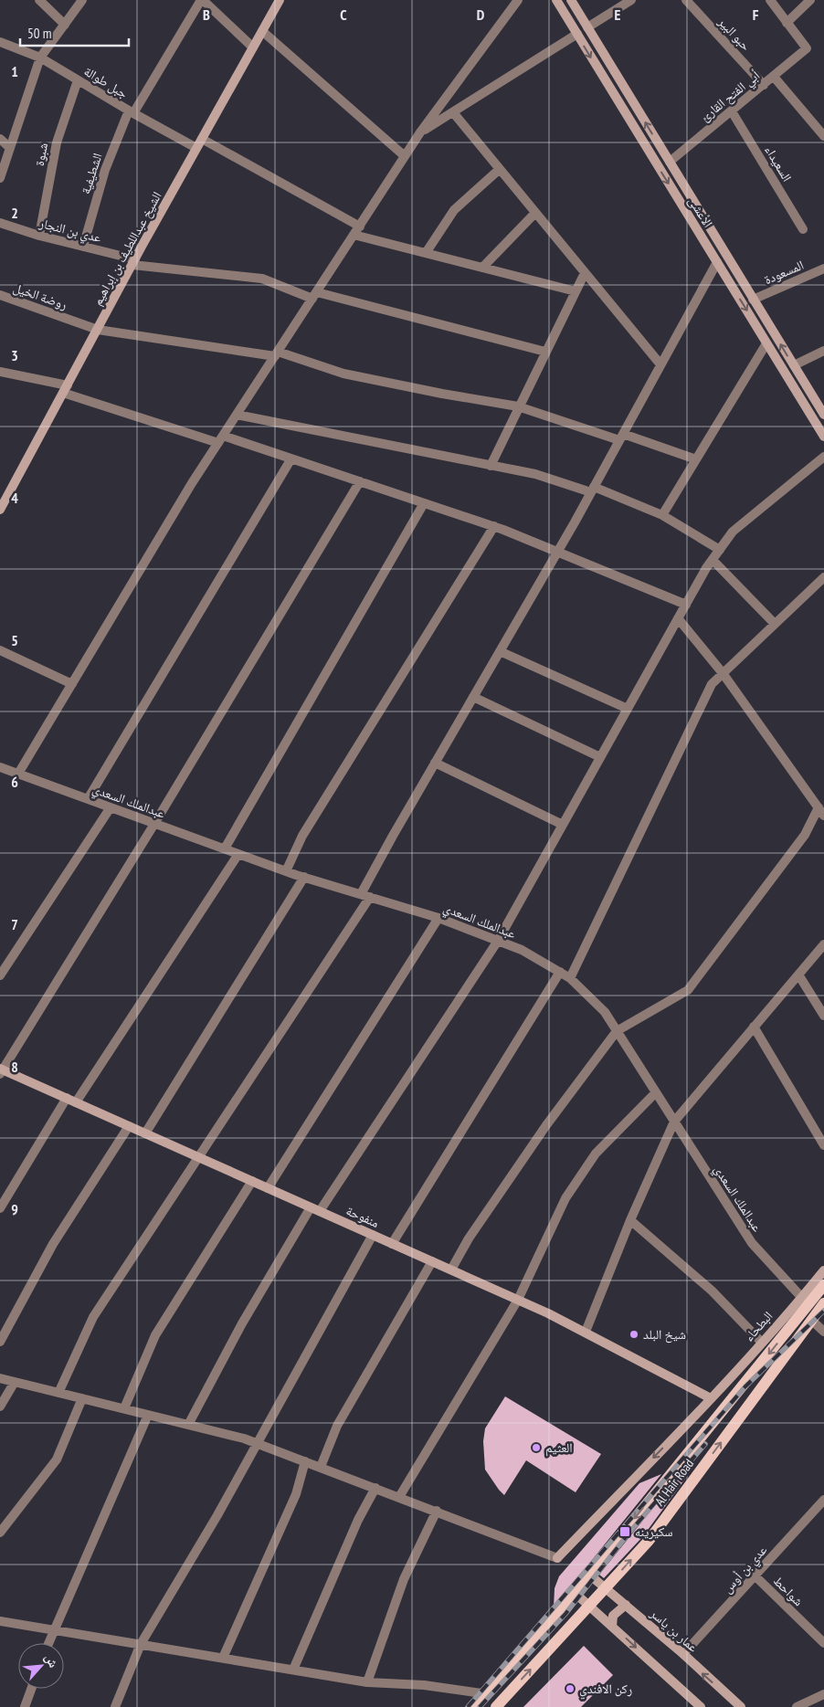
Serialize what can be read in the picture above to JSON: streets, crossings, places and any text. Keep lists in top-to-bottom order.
{
  "streets": {
    "main road": ["Al Hair Road"],
    "street": [
      "حبو البير",
      "جبل طوالة",
      "أبي الفتح القارئ",
      "شبوة",
      "السعيداء",
      "الشطيفية",
      "الأعشى",
      "عدي بن النجار",
      "الشيخ عبداللطيف بن إبراهيم",
      "المسعودة",
      "روضة الخيل",
      "عبدالملك السعدي",
      "منفوحة",
      "البطحاء",
      "عدي بن أوس",
      "شواحط",
      "عمار بن ياسر"
    ]
  },
  "crossings": [
    ["حبو البير", "أبي الفتح القارئ"],
    ["جبل طوالة", "شبوة"],
    ["جبل طوالة", "الشطيفية"],
    ["جبل طوالة", "الشيخ عبداللطيف بن إبراهيم"],
    ["أبي الفتح القارئ", "السعيداء"],
    ["أبي الفتح القارئ", "الأعشى"],
    ["شبوة", "عدي بن النجار"],
    ["الشطيفية", "عدي بن النجار"],
    ["الأعشى", "المسعودة"],
    ["عدي بن النجار", "الشيخ عبداللطيف بن إبراهيم"],
    ["الشيخ عبداللطيف بن إبراهيم", "روضة الخيل"],
    ["عبدالملك السعدي", "البطحاء"],
    ["منفوحة", "البطحاء"],
    ["Al Hair Road", "عمار بن ياسر"],
    ["عدي بن أوس", "شواحط"],
    ["عدي بن أوس", "عمار بن ياسر"]
  ],
  "one_way": ["البطحاء"],
  "places": {
    "other": ["شيخ البلد", "العثيم", "ركن الافندي"],
    "transit": ["سكيرينه"]
  },
  "scale_bar": "50 m",
  "north": "top right",
  "grid": {
    "columns": [
      "B",
      "C",
      "D",
      "E",
      "F"
    ],
    "rows": [
      "1",
      "2",
      "3",
      "4",
      "5",
      "6",
      "7",
      "8",
      "9"
    ]
  }
}
